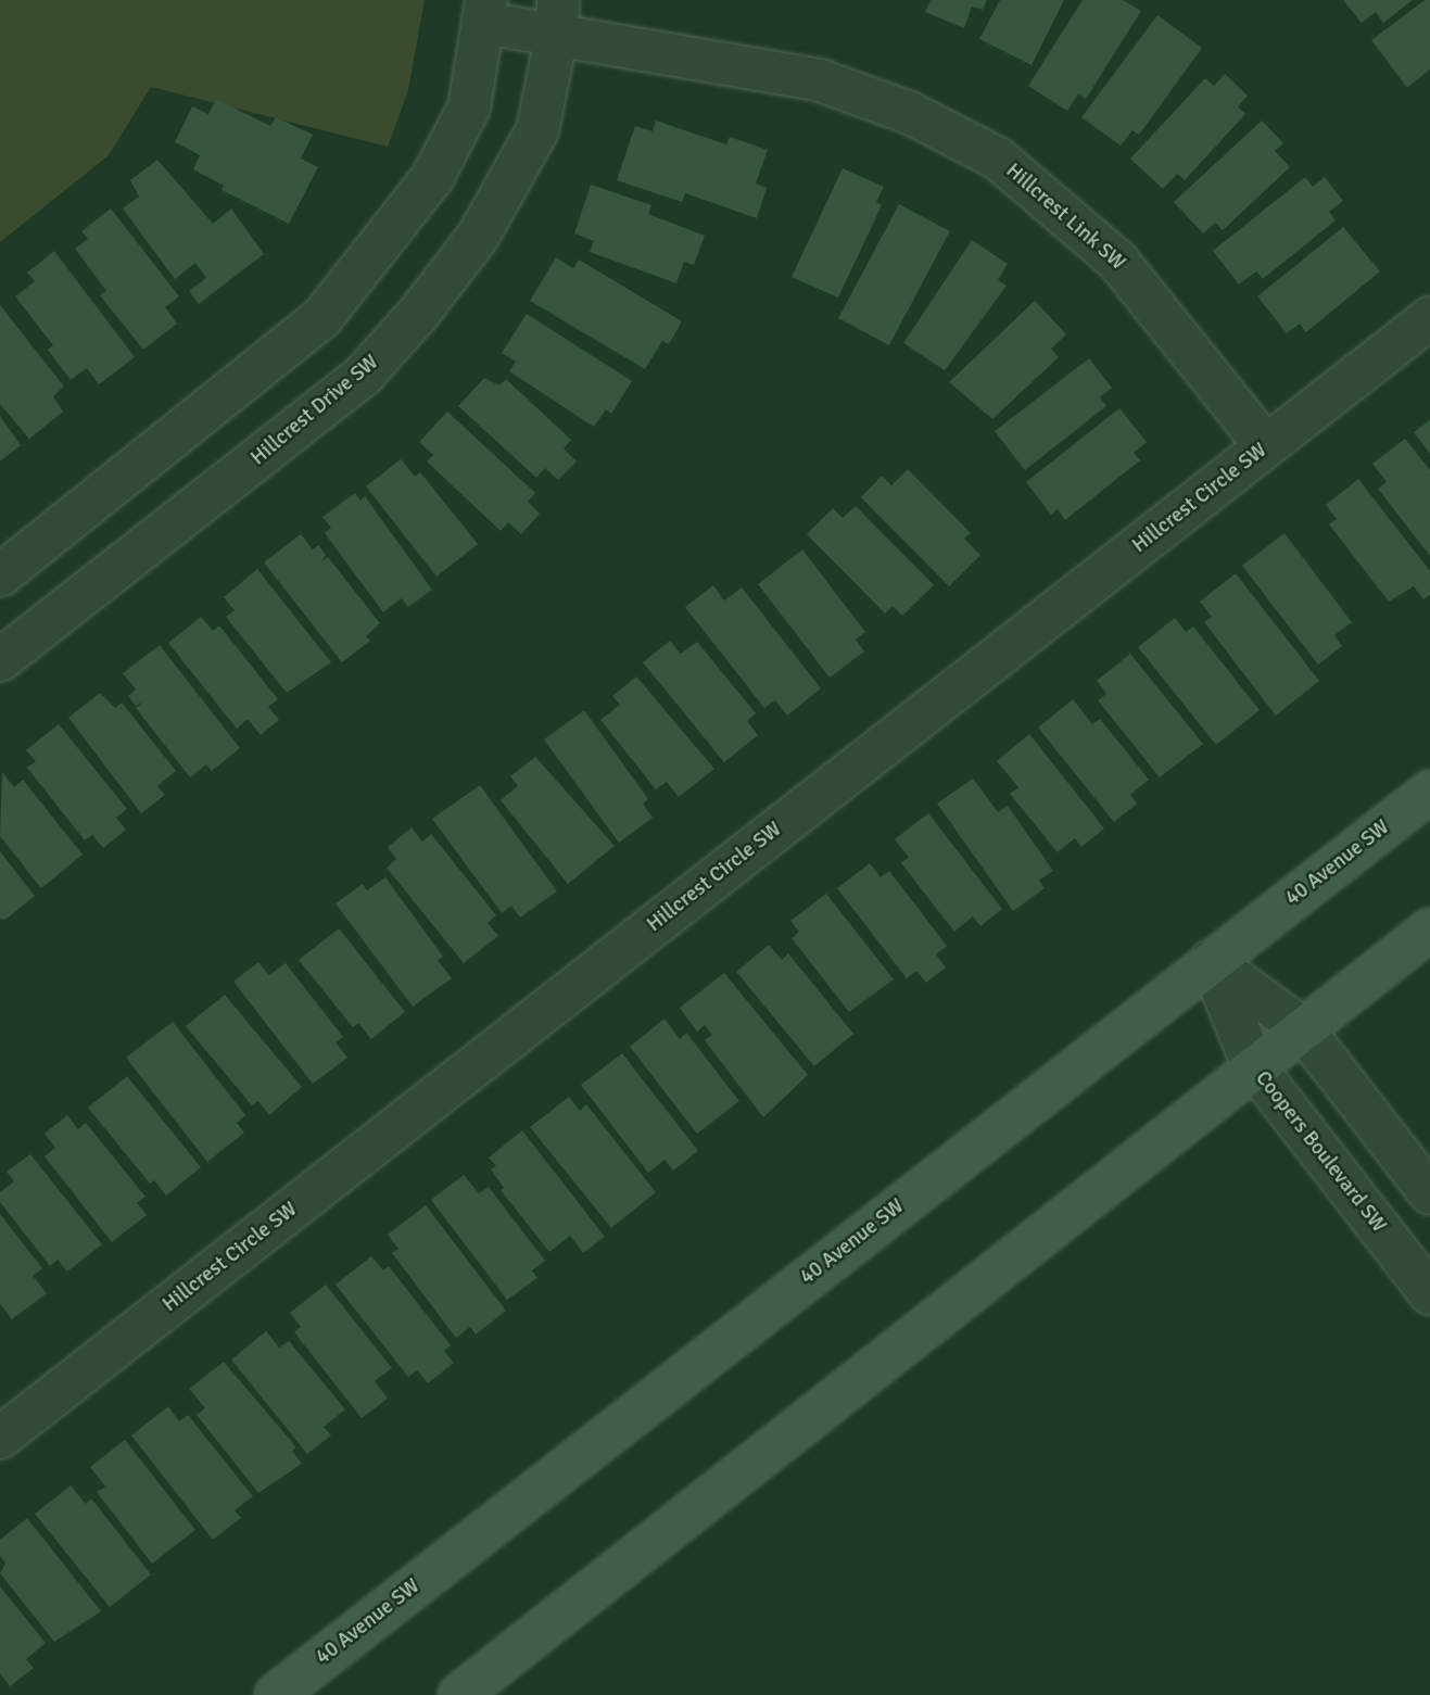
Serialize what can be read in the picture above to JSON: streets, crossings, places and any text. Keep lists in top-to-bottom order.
{
  "streets": {
    "main road": ["40 Avenue SW"],
    "street": [
      "Hillcrest Link SW",
      "Hillcrest Drive SW",
      "Hillcrest Circle SW",
      "Coopers Boulevard SW"
    ]
  },
  "crossings": [
    ["Hillcrest Link SW", "Hillcrest Drive SW"],
    ["Hillcrest Link SW", "Hillcrest Circle SW"],
    ["40 Avenue SW", "Coopers Boulevard SW"]
  ]
}
